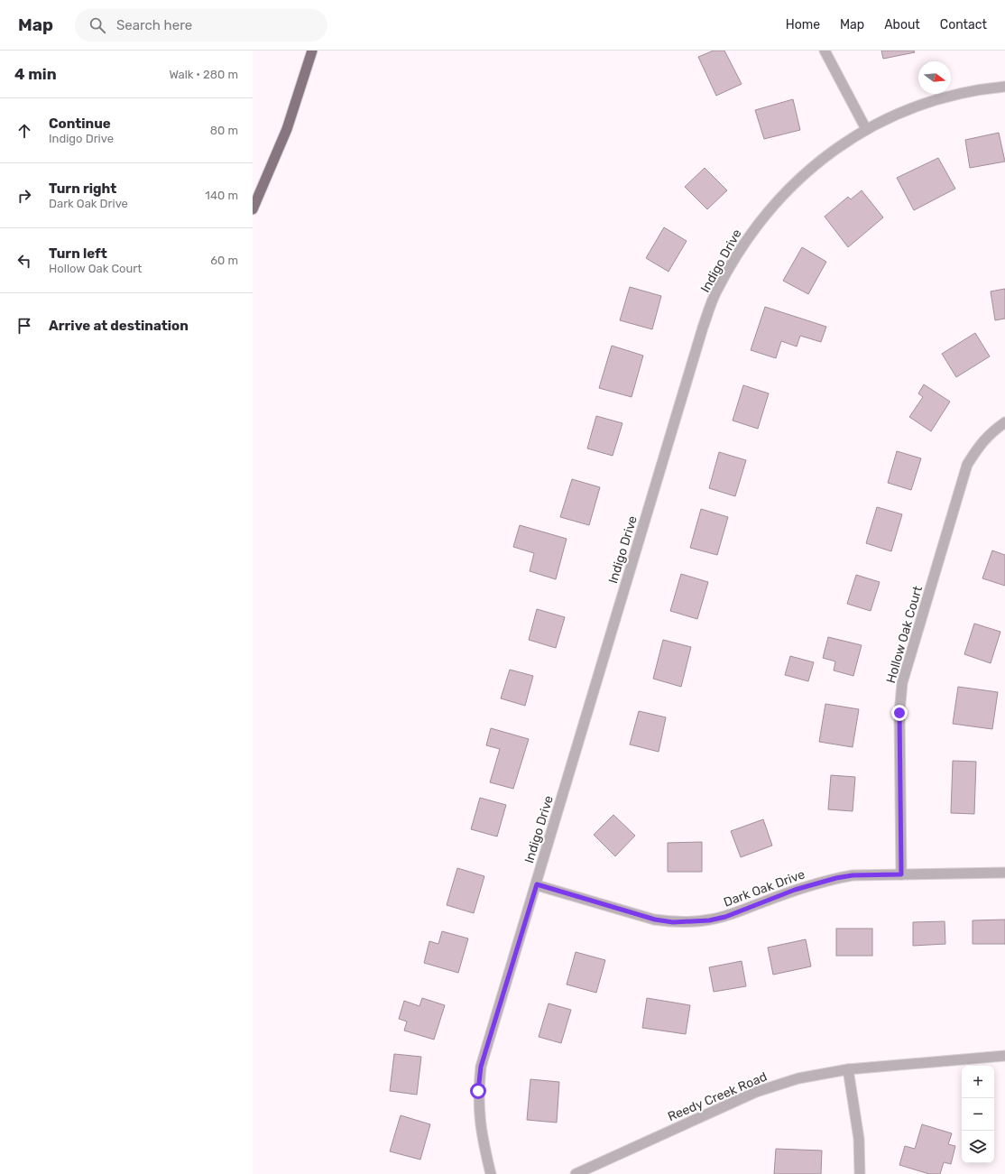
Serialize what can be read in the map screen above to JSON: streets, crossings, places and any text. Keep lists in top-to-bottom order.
{
  "streets": {
    "street": [
      "Indigo Drive",
      "Hollow Oak Court",
      "Dark Oak Drive",
      "Reedy Creek Road"
    ]
  },
  "crossings": [
    ["Indigo Drive", "Dark Oak Drive"],
    ["Hollow Oak Court", "Dark Oak Drive"]
  ],
  "north": "right",
  "page": {
    "header": "Map",
    "search": "Search here",
    "nav": [
      "Home",
      "Map",
      "About",
      "Contact"
    ],
    "heading": ["4 min", "Walk · 280 m"],
    "list": [
      ["Continue", "Indigo Drive", "80 m"],
      ["Turn right", "Dark Oak Drive", "140 m"],
      ["Turn left", "Hollow Oak Court", "60 m"],
      "Arrive at destination"
    ],
    "map_buttons": ["+", "−"]
  }
}
